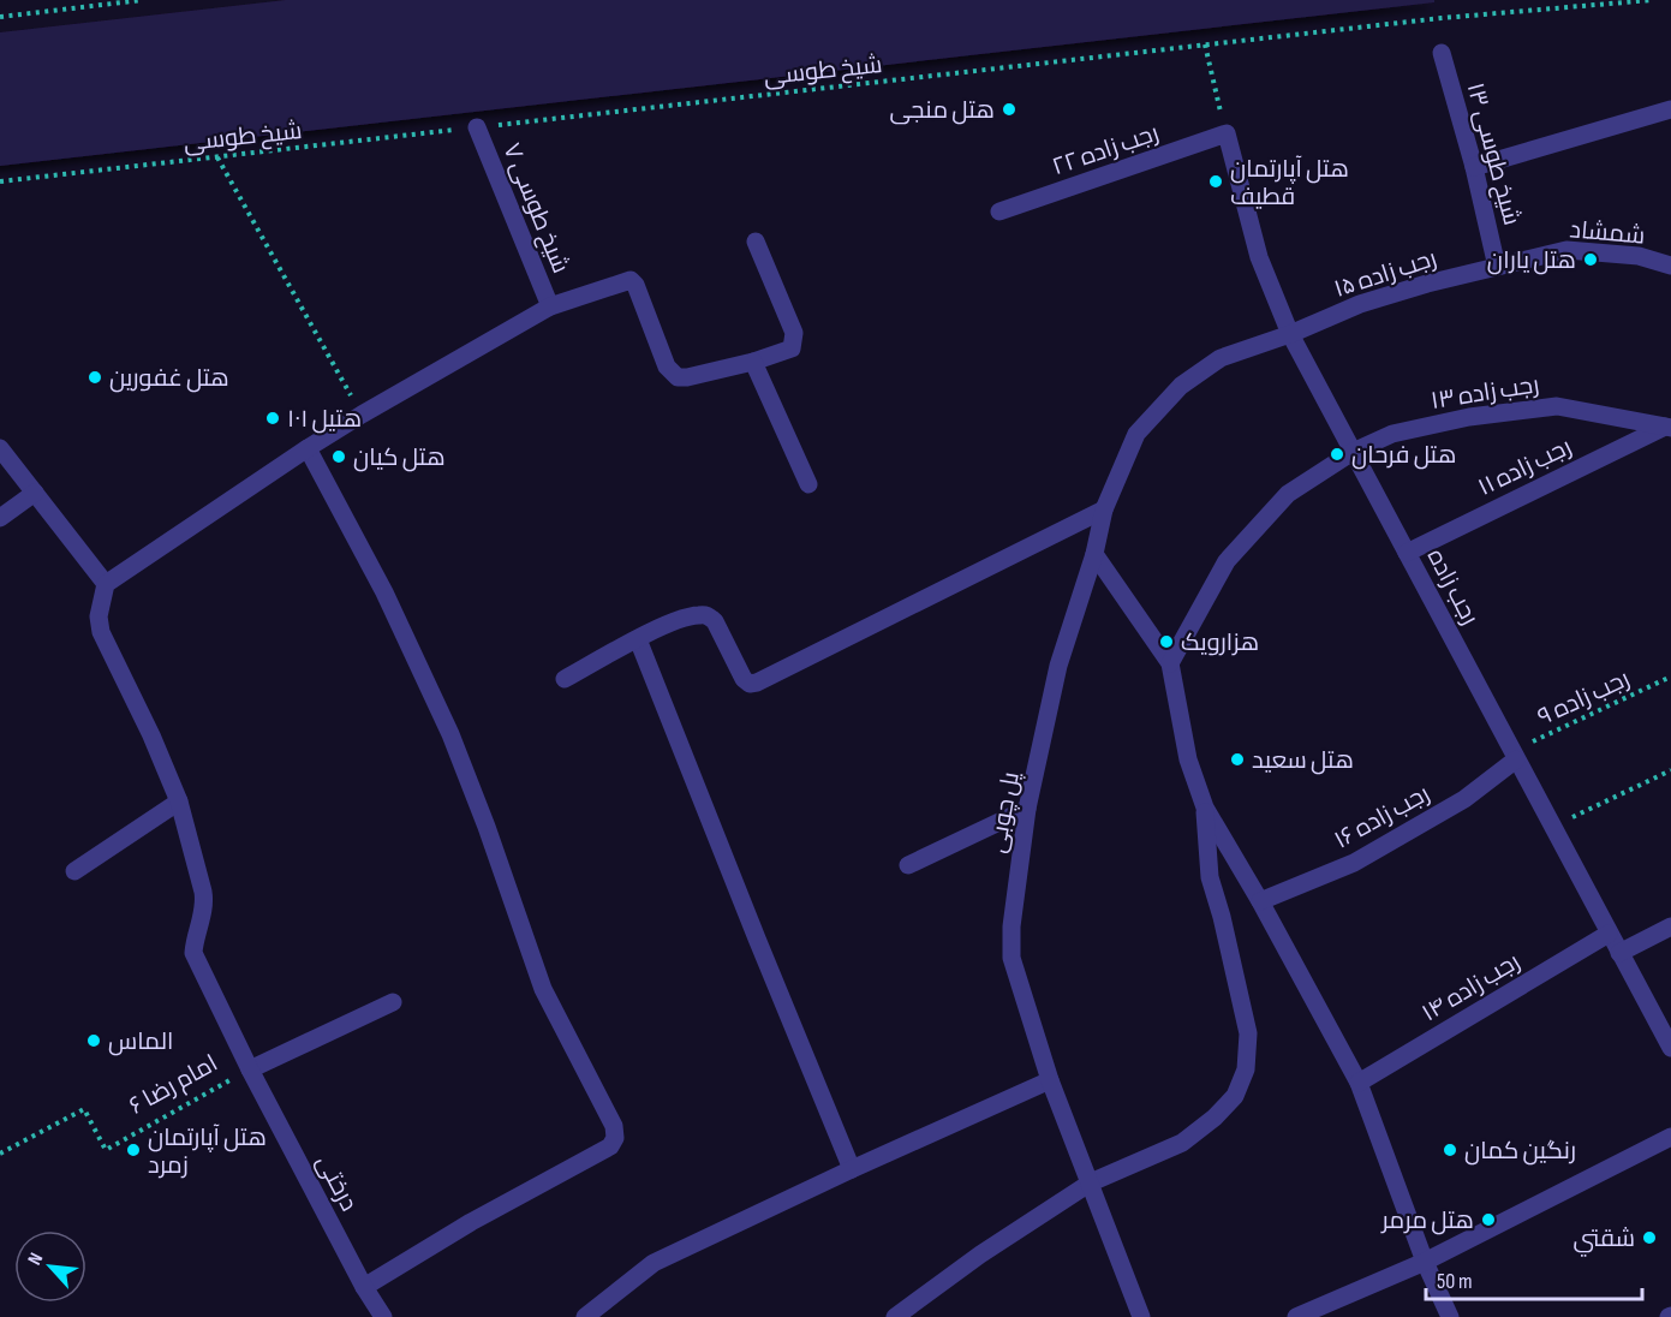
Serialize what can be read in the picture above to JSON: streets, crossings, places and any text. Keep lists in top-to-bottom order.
{
  "streets": {
    "street": [
      "رجب زاده ۲۲",
      "شیخ طوسی ۱۳",
      "شیخ طوسی ۷",
      "شمشاد",
      "رجب زاده ۱۵",
      "رجب زاده ۱۳",
      "رجب زاده ۱۱",
      "رجب زاده",
      "پل چوبی",
      "رجب زاده ۱۶",
      "رجب زاده ۱۴",
      "امام رضا ۶",
      "درختی"
    ],
    "path": ["شیخ طوسی", "رجب زاده ۹"]
  },
  "crossings": [
    ["شیخ طوسی", "شیخ طوسی ۷"],
    ["رجب زاده ۲۲", "رجب زاده"],
    ["شیخ طوسی ۱۳", "شمشاد"],
    ["شیخ طوسی ۱۳", "رجب زاده ۱۵"],
    ["شمشاد", "رجب زاده ۱۵"],
    ["رجب زاده ۱۵", "رجب زاده"],
    ["رجب زاده ۱۵", "پل چوبی"],
    ["رجب زاده ۱۳", "رجب زاده ۱۱"],
    ["رجب زاده ۱۳", "رجب زاده"],
    ["رجب زاده ۱۱", "رجب زاده"],
    ["رجب زاده", "رجب زاده ۹"],
    ["رجب زاده", "رجب زاده ۱۶"],
    ["رجب زاده", "رجب زاده ۱۴"],
    ["رجب زاده ۹", "رجب زاده ۱۶"],
    ["امام رضا ۶", "درختی"]
  ],
  "places": [
    "هتل منجی",
    "هتل آپارتمان قطیف",
    "هتل یاران",
    "هتل غفورین",
    "هتیل ۱۰۱",
    "هتل فرحان",
    "هتل کیان",
    "هزارویک",
    "هتل سعید",
    "الماس",
    "هتل آپارتمان زمرد",
    "رنگین کمان",
    "هتل مرمر",
    "شقتي"
  ],
  "scale_bar": "50 m",
  "north": "top left"
}
